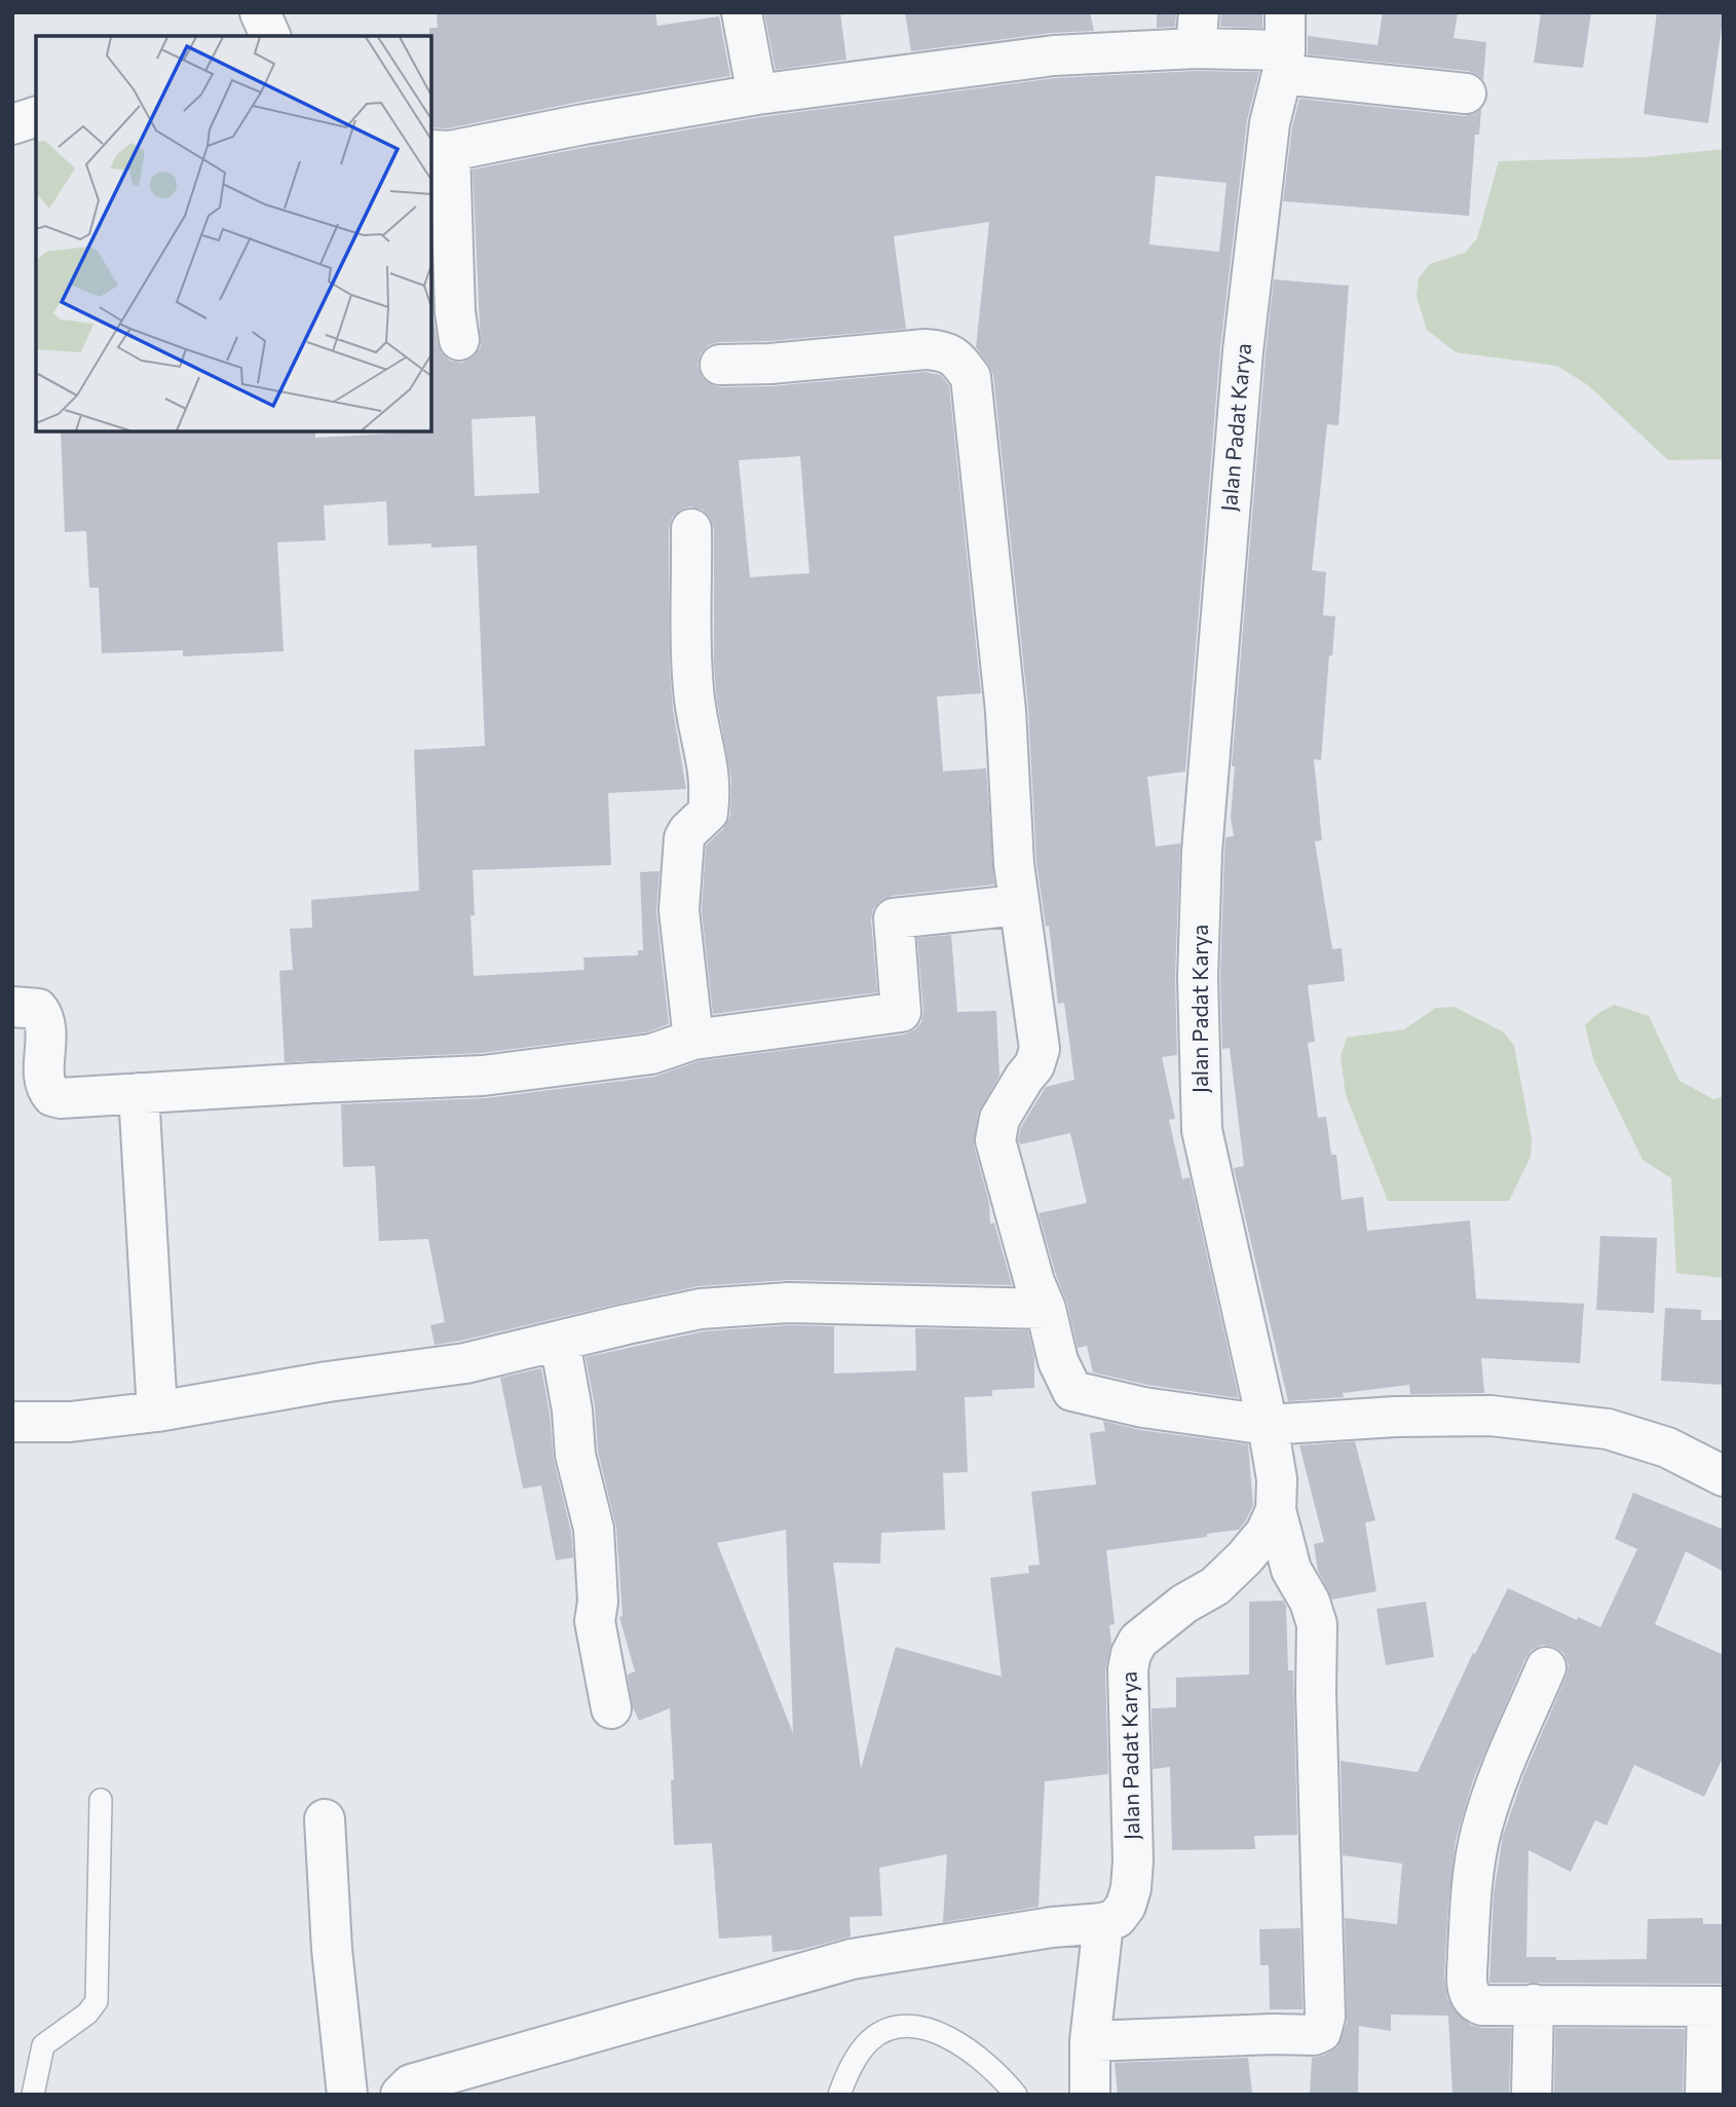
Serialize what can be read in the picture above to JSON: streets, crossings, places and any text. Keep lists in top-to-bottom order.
{
  "streets": {
    "street": ["Jalan Padat Karya"]
  }
}
